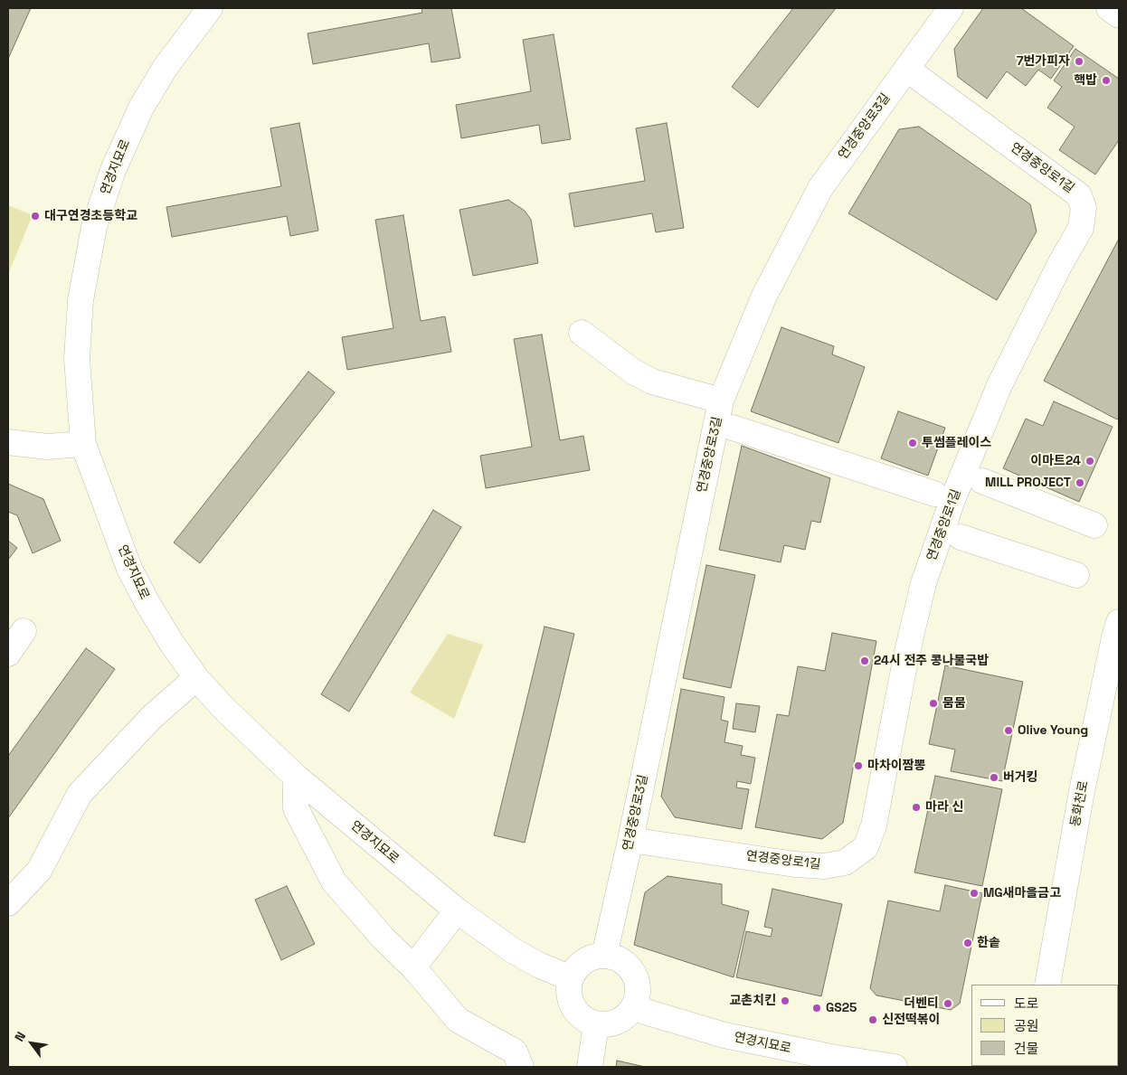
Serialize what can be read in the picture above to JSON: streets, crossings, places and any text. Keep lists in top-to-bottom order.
{
  "streets": {
    "street": [
      "연경중앙로3길",
      "연경지묘로",
      "연경중앙로1길",
      "동화천로"
    ]
  },
  "crossings": [
    ["연경중앙로3길", "연경지묘로"],
    ["연경중앙로3길", "연경중앙로1길"]
  ],
  "places": [
    "7번가피자",
    "핵밥",
    "대구연경초등학교",
    "투썸플레이스",
    "이마트24",
    "MILL PROJECT",
    "24시 전주 콩나물국밥",
    "뭄뭄",
    "Olive Young",
    "마차이짬뽕",
    "버거킹",
    "마라 신",
    "MG새마을금고",
    "한솥",
    "교촌치킨",
    "더벤티",
    "GS25",
    "신전떡볶이"
  ],
  "legend": ["도로", "공원", "건물"],
  "north": "top left"
}
